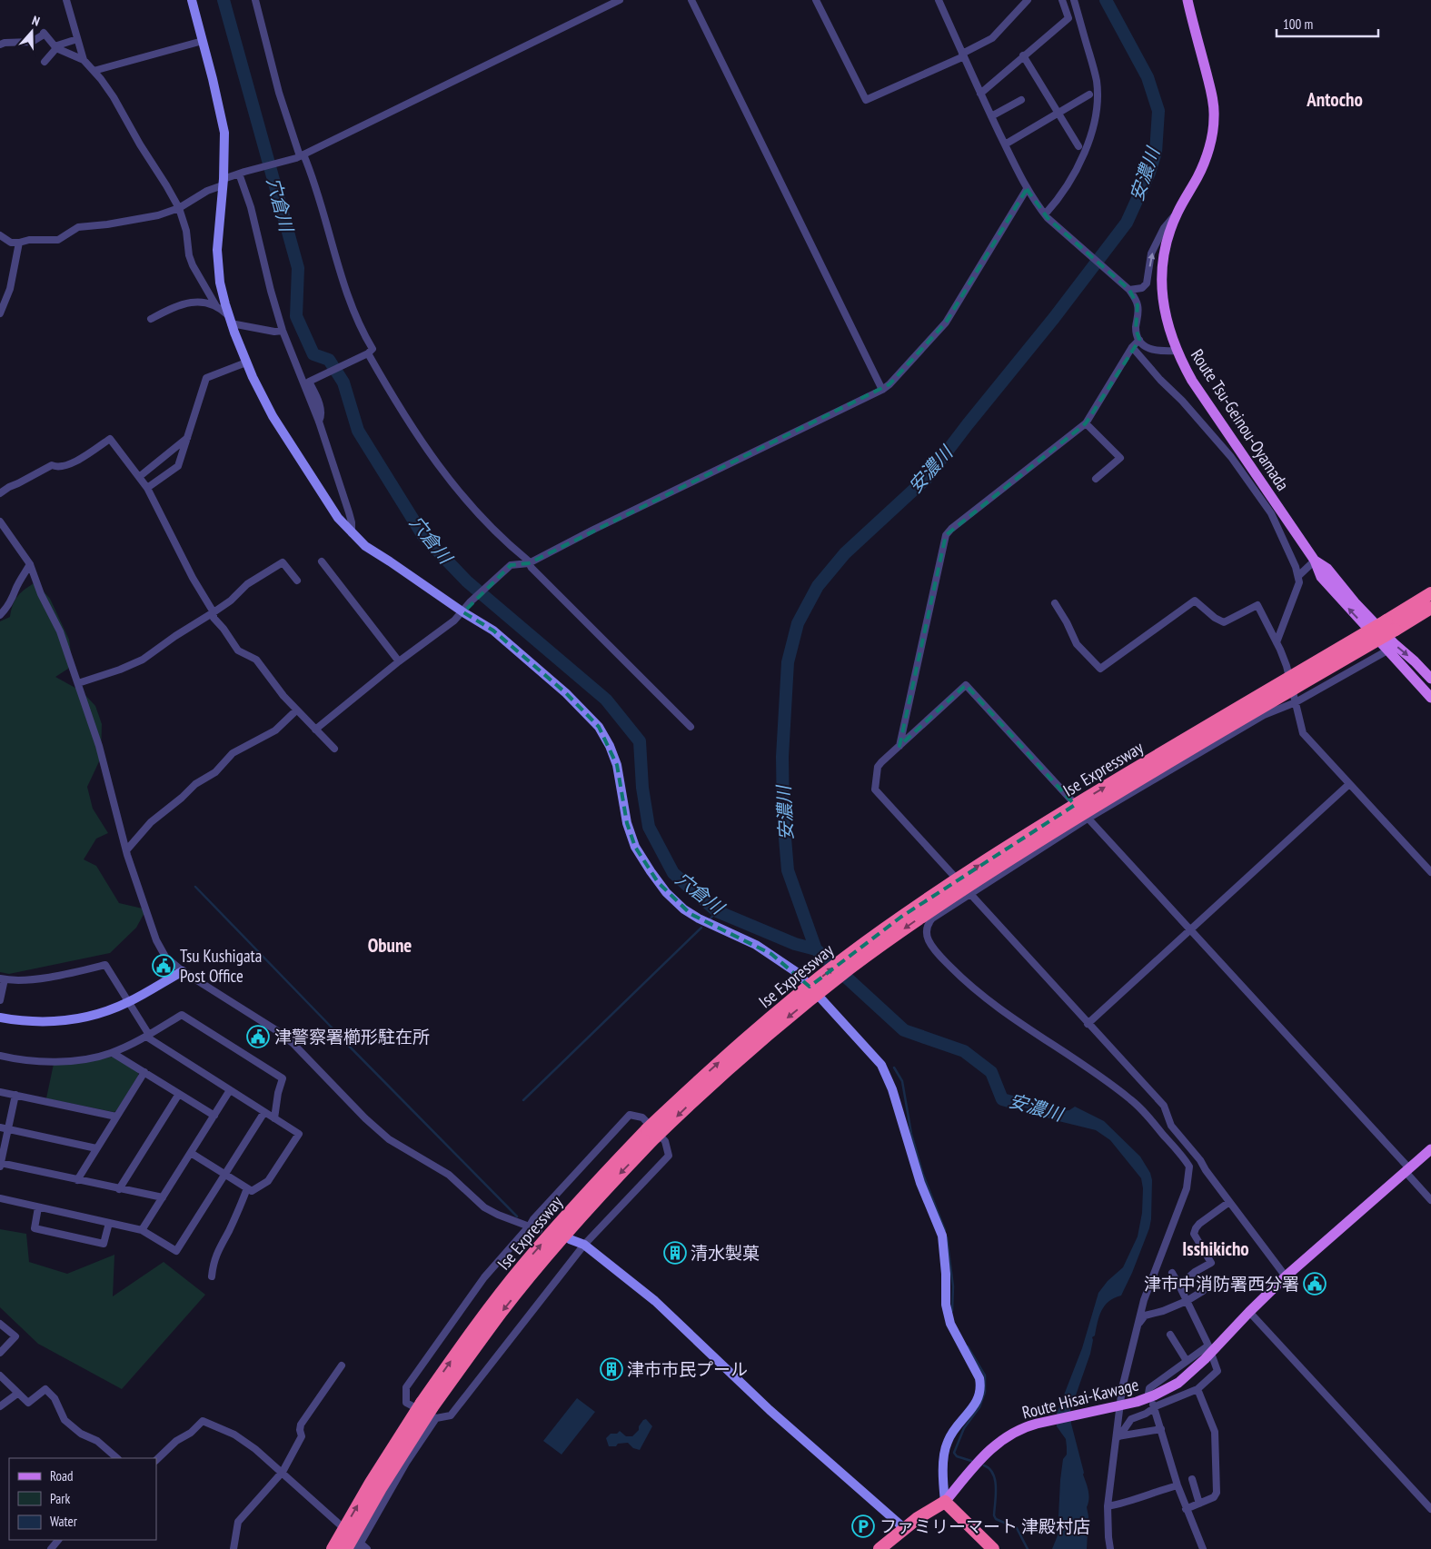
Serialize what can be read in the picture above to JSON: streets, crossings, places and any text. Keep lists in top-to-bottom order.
{
  "streets": {
    "highway": ["Ise Expressway"],
    "main road": ["Route Tsu-Geinou-Oyamada", "Route Hisai-Kawage"]
  },
  "districts": ["Antocho", "Obune", "Isshikicho"],
  "water": ["安濃川", "穴倉川"],
  "places": {
    "public building": ["Tsu Kushigata Post Office", "津警察署櫛形駐在所", "津市中消防署西分署"],
    "building": ["清水製菓", "津市市民プール"],
    "parking": ["ファミリーマート 津殿村店"]
  },
  "legend": ["Road", "Park", "Water"],
  "scale_bar": "100 m",
  "north": "top"
}
